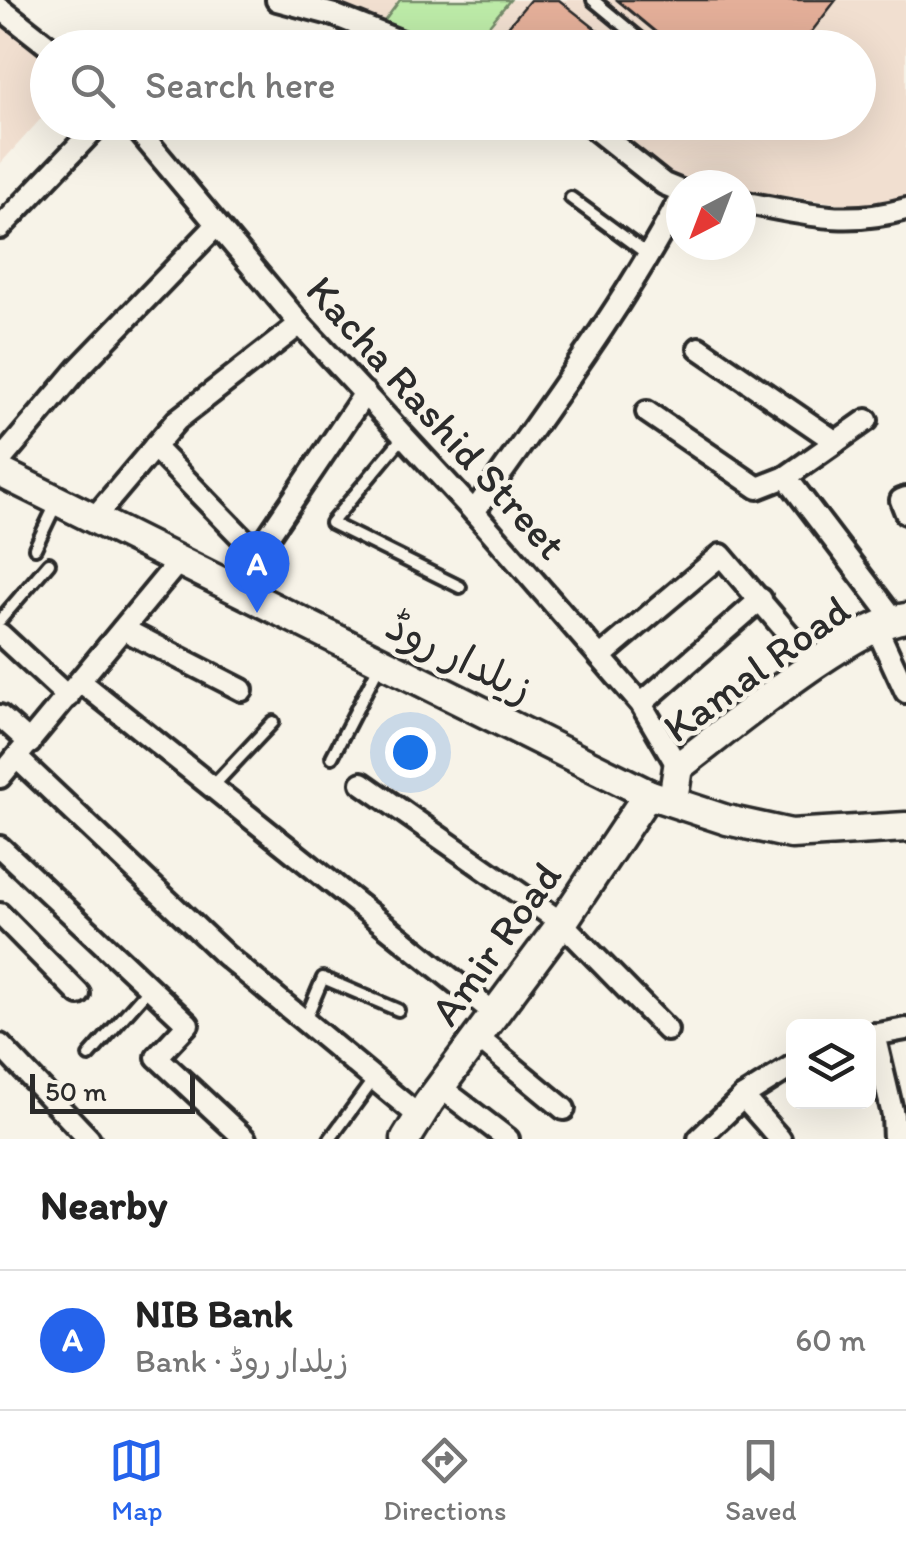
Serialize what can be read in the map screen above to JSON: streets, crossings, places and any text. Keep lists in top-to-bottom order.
{
  "streets": {
    "main road": ["زیلدار روڈ", "Kamal Road", "Amir Road"],
    "street": ["Kacha Rashid Street"]
  },
  "crossings": [
    ["Kacha Rashid Street", "Kamal Road"],
    ["زیلدار روڈ", "Kamal Road"],
    ["زیلدار روڈ", "Amir Road"],
    ["Kamal Road", "Amir Road"]
  ],
  "scale_bar": "50 m",
  "north": "bottom left",
  "page": {
    "search": "Search here",
    "pins": "A",
    "scale": "50 m",
    "heading": "Nearby",
    "list": [
      {
        "mark": "A",
        "name": "NIB Bank",
        "note": "Bank · زیلدار روڈ",
        "value": "60 m"
      }
    ],
    "nav": ["Map", "Directions", "Saved"]
  }
}
